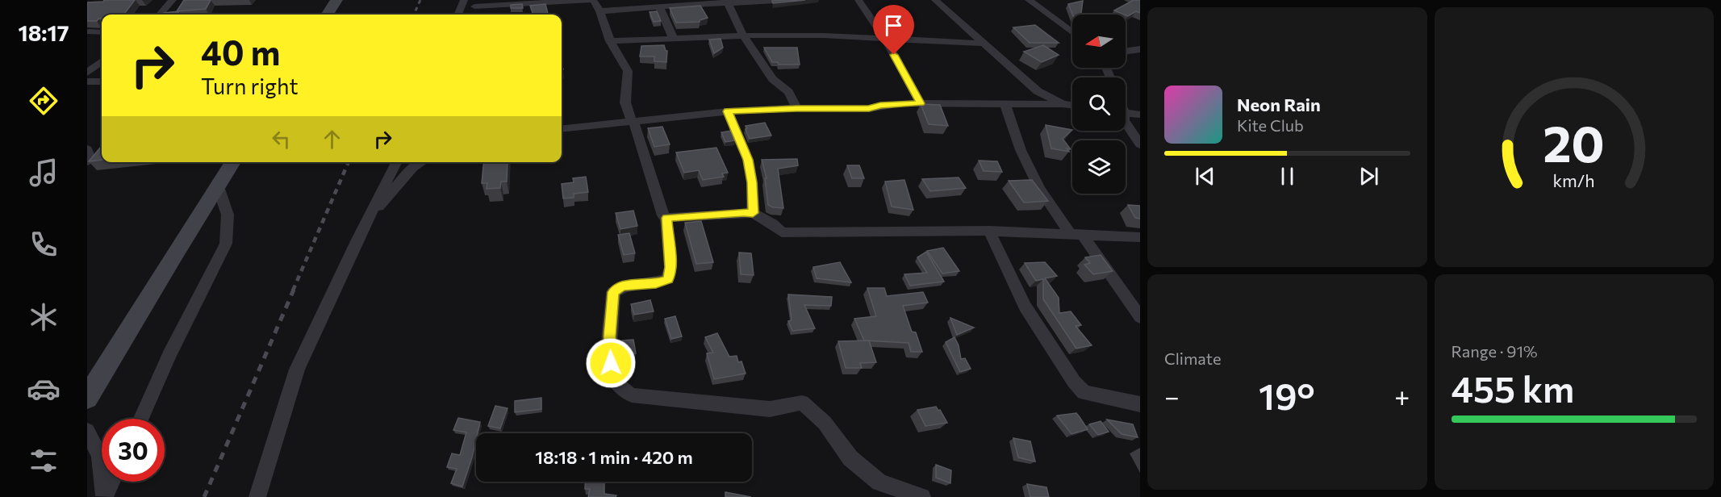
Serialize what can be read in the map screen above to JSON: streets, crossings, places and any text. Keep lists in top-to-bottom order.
{
  "north": "left",
  "page": {
    "tabs": "18:17",
    "turn": ["40 m", "Turn right"],
    "song": ["Neon Rain", "Kite Club"],
    "tile": [
      "Climate",
      ["Range · 91%", "455 km"]
    ],
    "heat": ["−", "19°", "+"],
    "limit": "30",
    "trip": "18:18 · 1 min · 420 m",
    "gauge": ["20", "km/h"]
  }
}
